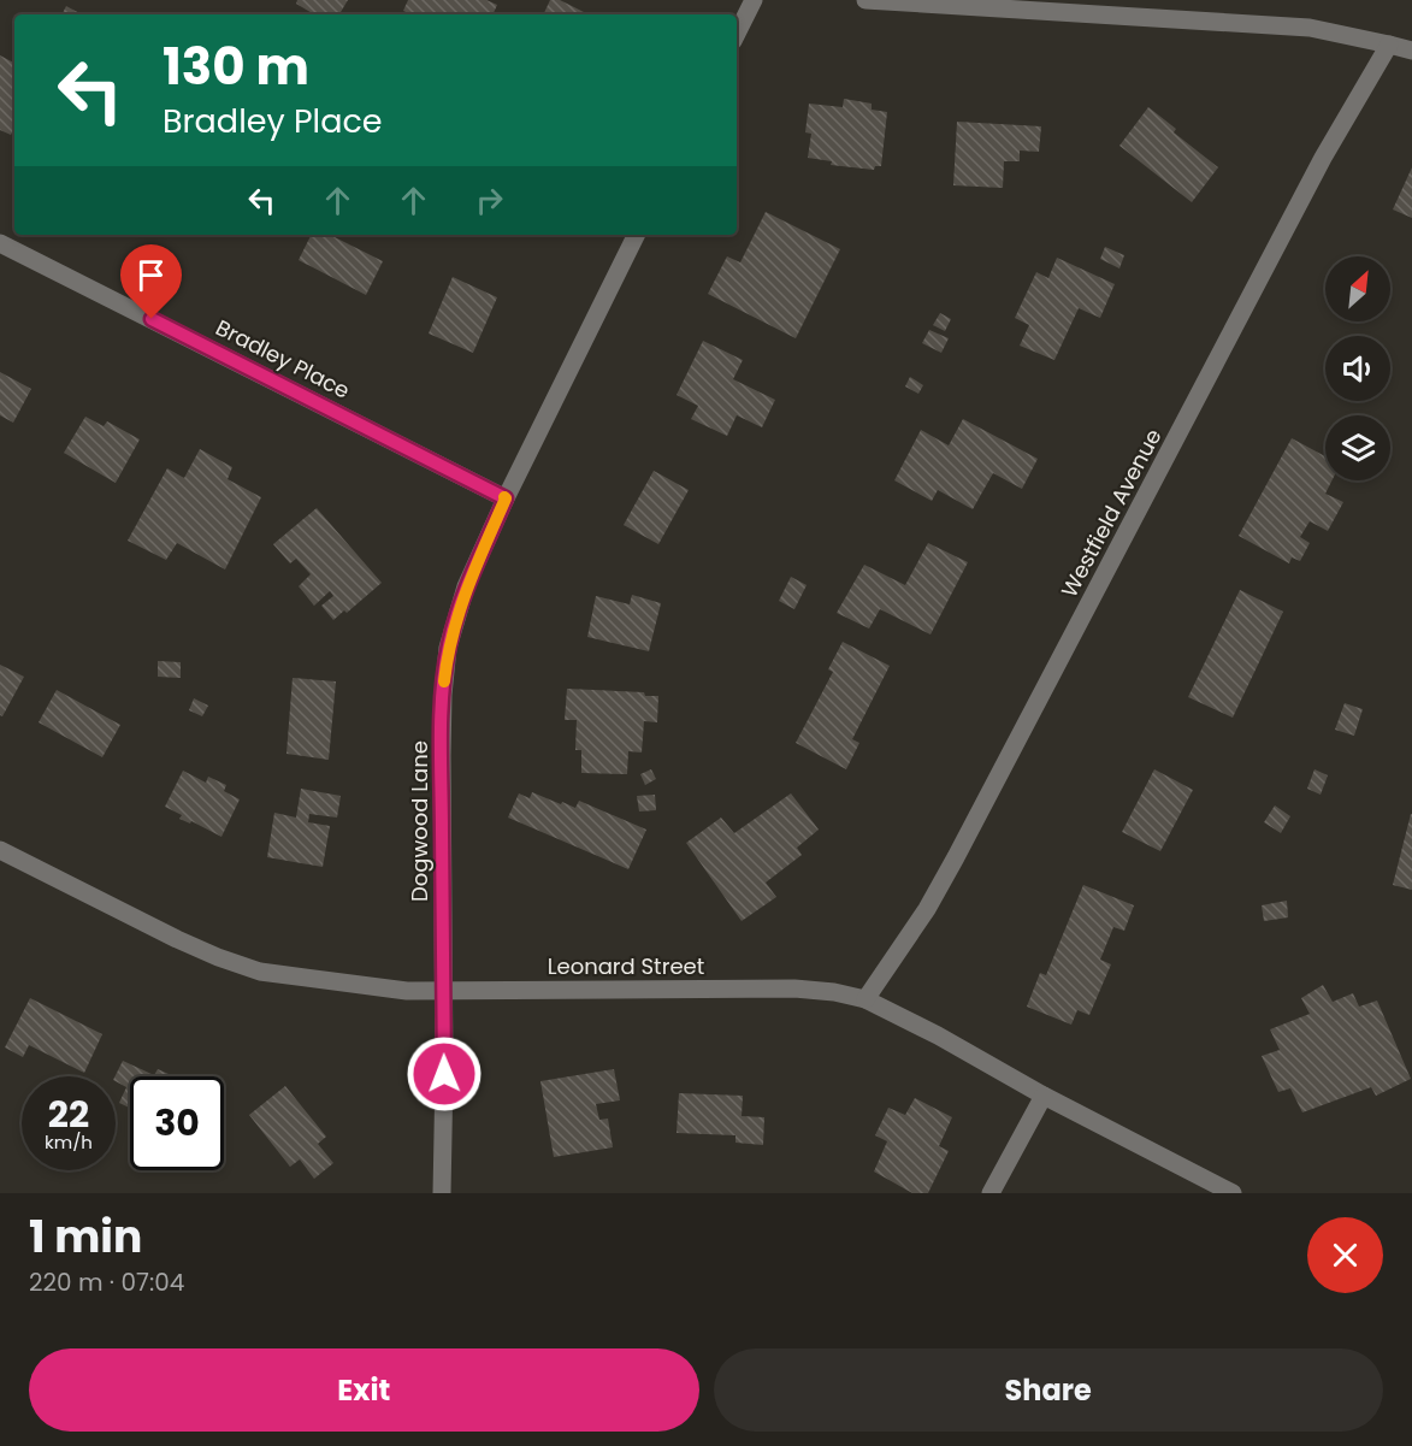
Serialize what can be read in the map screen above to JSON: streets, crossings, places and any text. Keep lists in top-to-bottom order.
{
  "streets": {
    "street": [
      "Bradley Place",
      "Westfield Avenue",
      "Dogwood Lane",
      "Leonard Street"
    ]
  },
  "crossings": [
    ["Bradley Place", "Dogwood Lane"],
    ["Westfield Avenue", "Leonard Street"],
    ["Dogwood Lane", "Leonard Street"]
  ],
  "north": "top right",
  "page": {
    "turn": ["130 m", "Bradley Place"],
    "speed": "22 km/h",
    "limit": "30",
    "heading": ["1 min", "220 m · 07:04"],
    "buttons": ["Exit", "Share"]
  }
}
